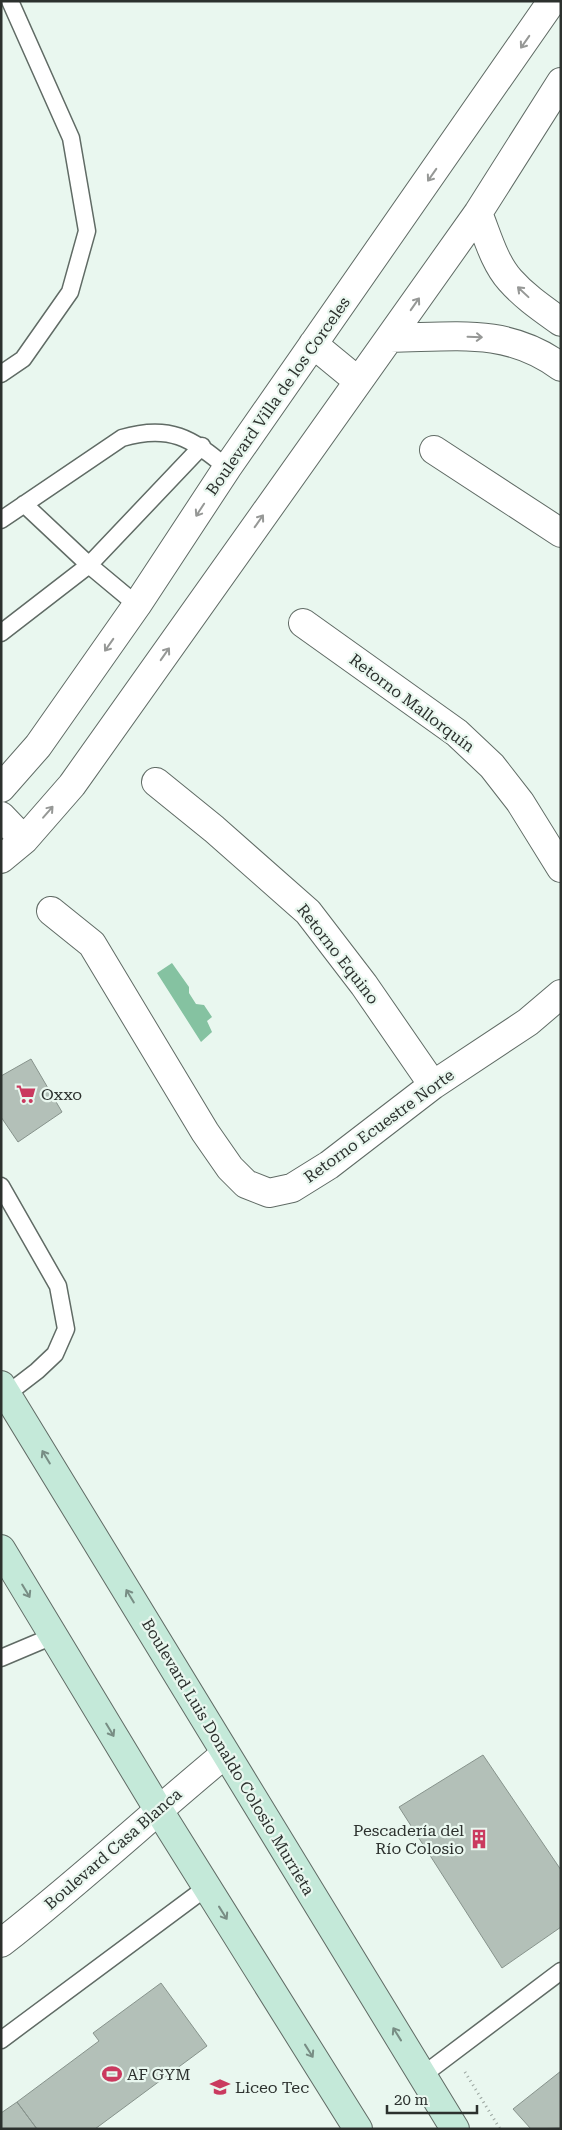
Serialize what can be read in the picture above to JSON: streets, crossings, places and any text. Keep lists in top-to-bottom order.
{
  "streets": {
    "main road": ["Boulevard Luis Donaldo Colosio Murrieta"],
    "street": [
      "Boulevard Villa de los Corceles",
      "Retorno Mallorquín",
      "Retorno Equino",
      "Retorno Ecuestre Norte",
      "Boulevard Casa Blanca"
    ]
  },
  "crossings": [
    ["Retorno Equino", "Retorno Ecuestre Norte"],
    ["Boulevard Luis Donaldo Colosio Murrieta", "Boulevard Casa Blanca"]
  ],
  "places": {
    "supermarket": ["Oxxo"],
    "building": ["Pescadería del Río Colosio"],
    "sports": ["AF GYM"],
    "school or university": ["Liceo Tec"]
  },
  "scale_bar": "20 m"
}
